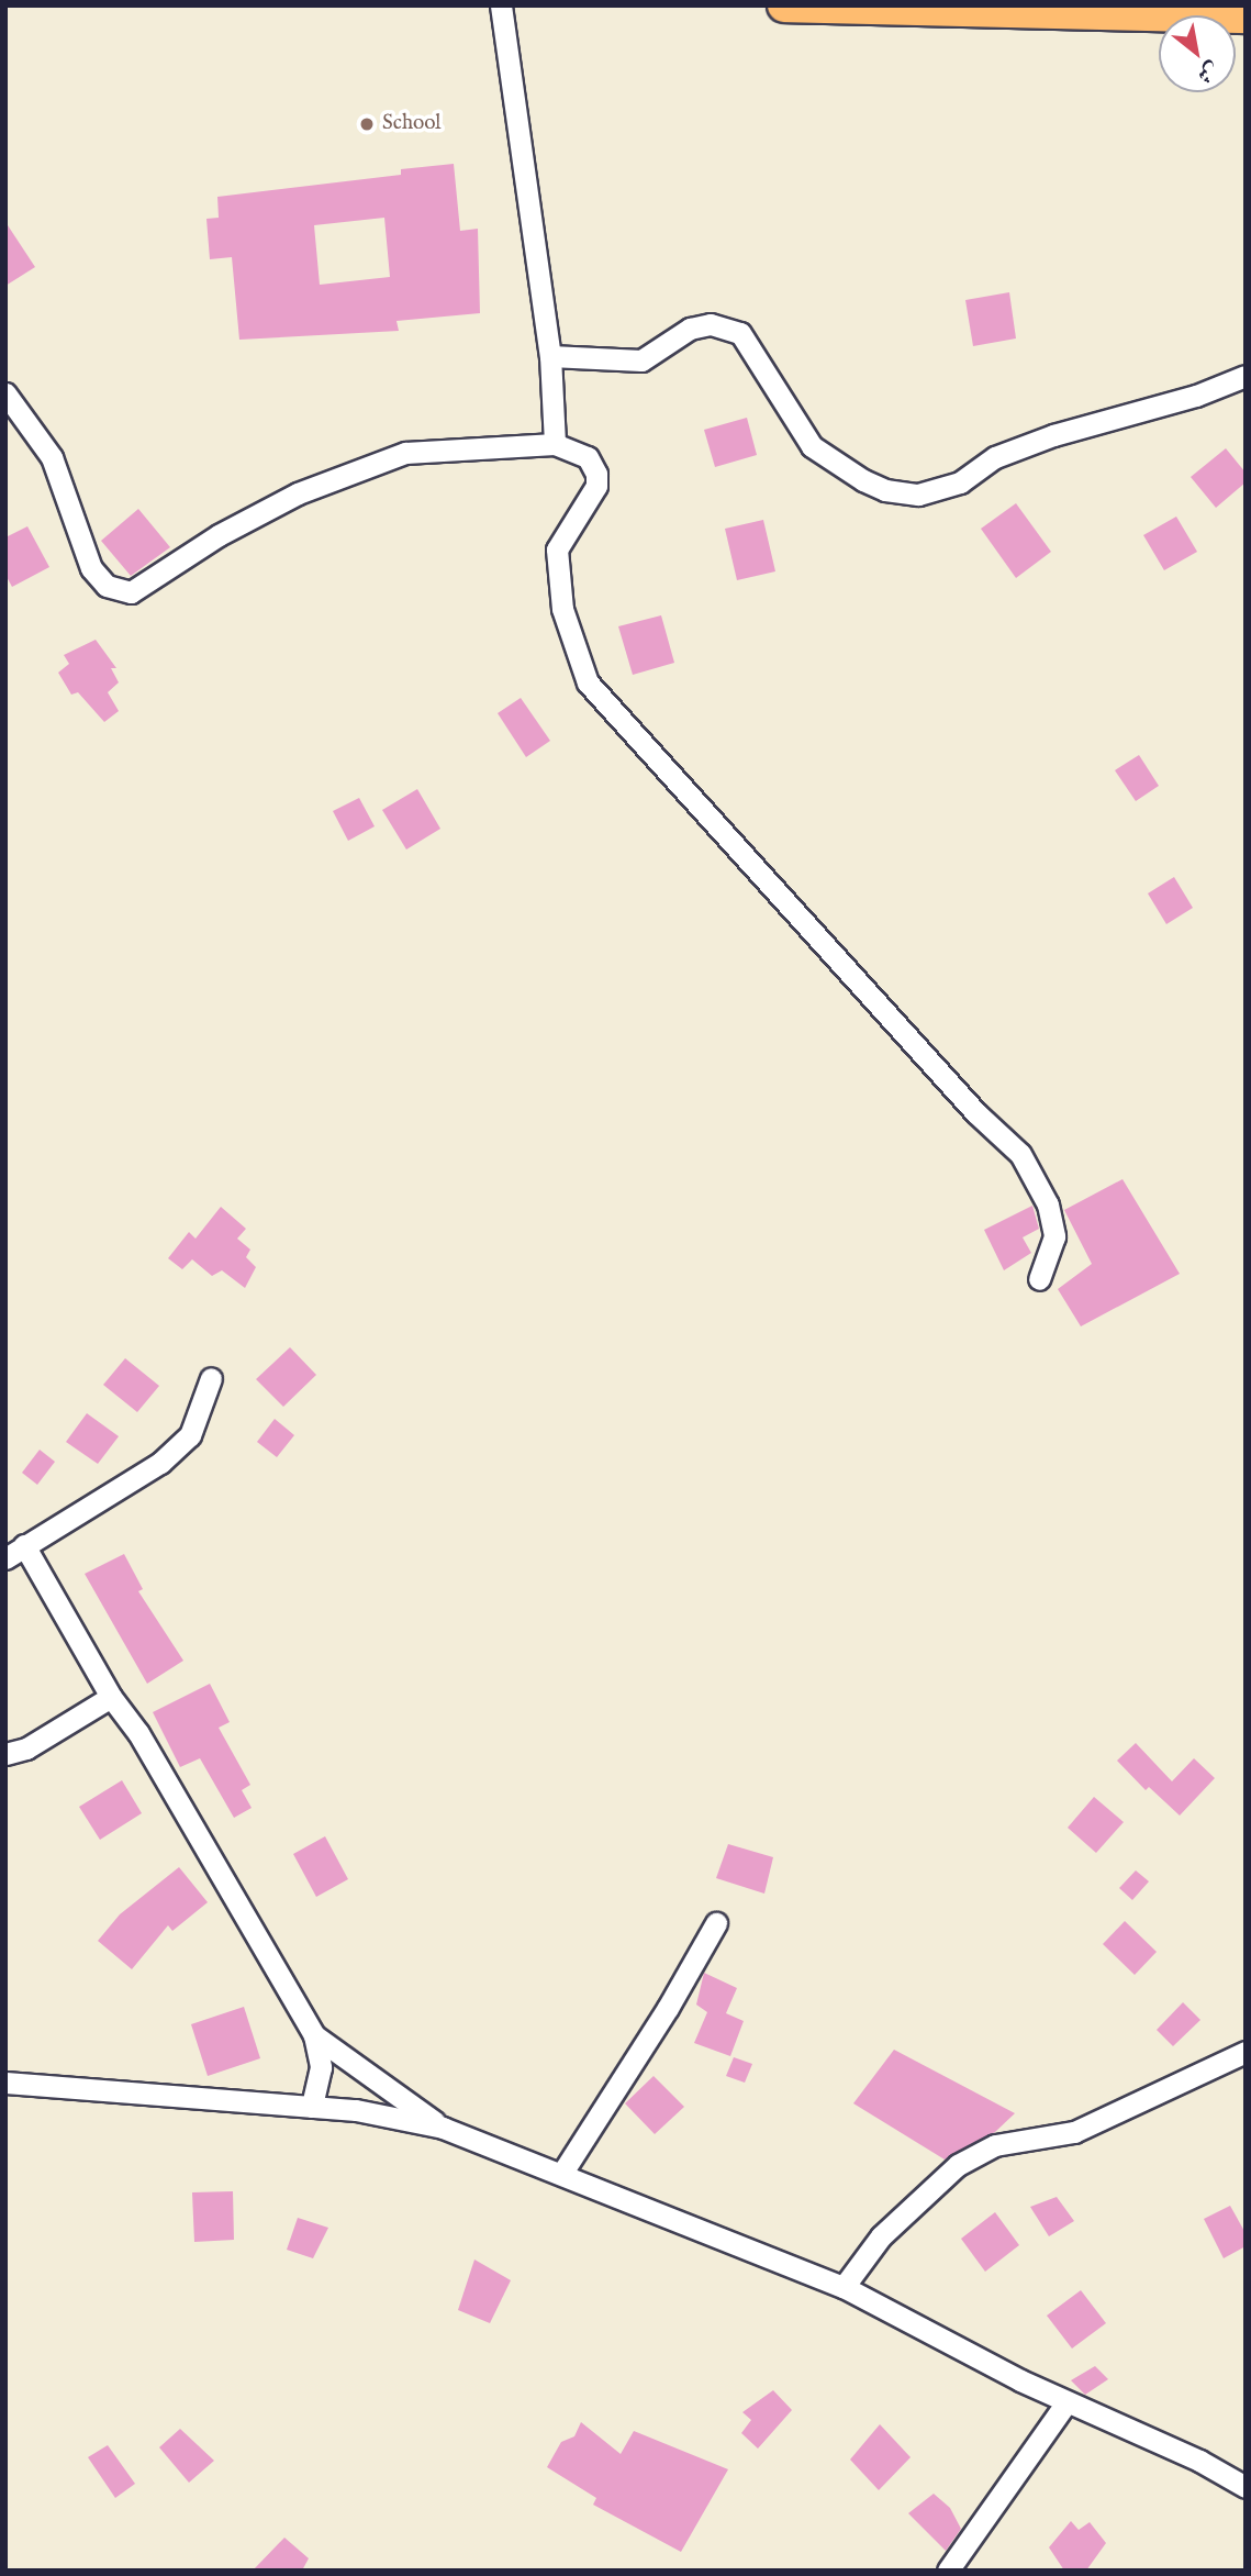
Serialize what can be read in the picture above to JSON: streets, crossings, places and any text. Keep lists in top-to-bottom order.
{
  "places": ["School"],
  "north": "bottom right"
}
